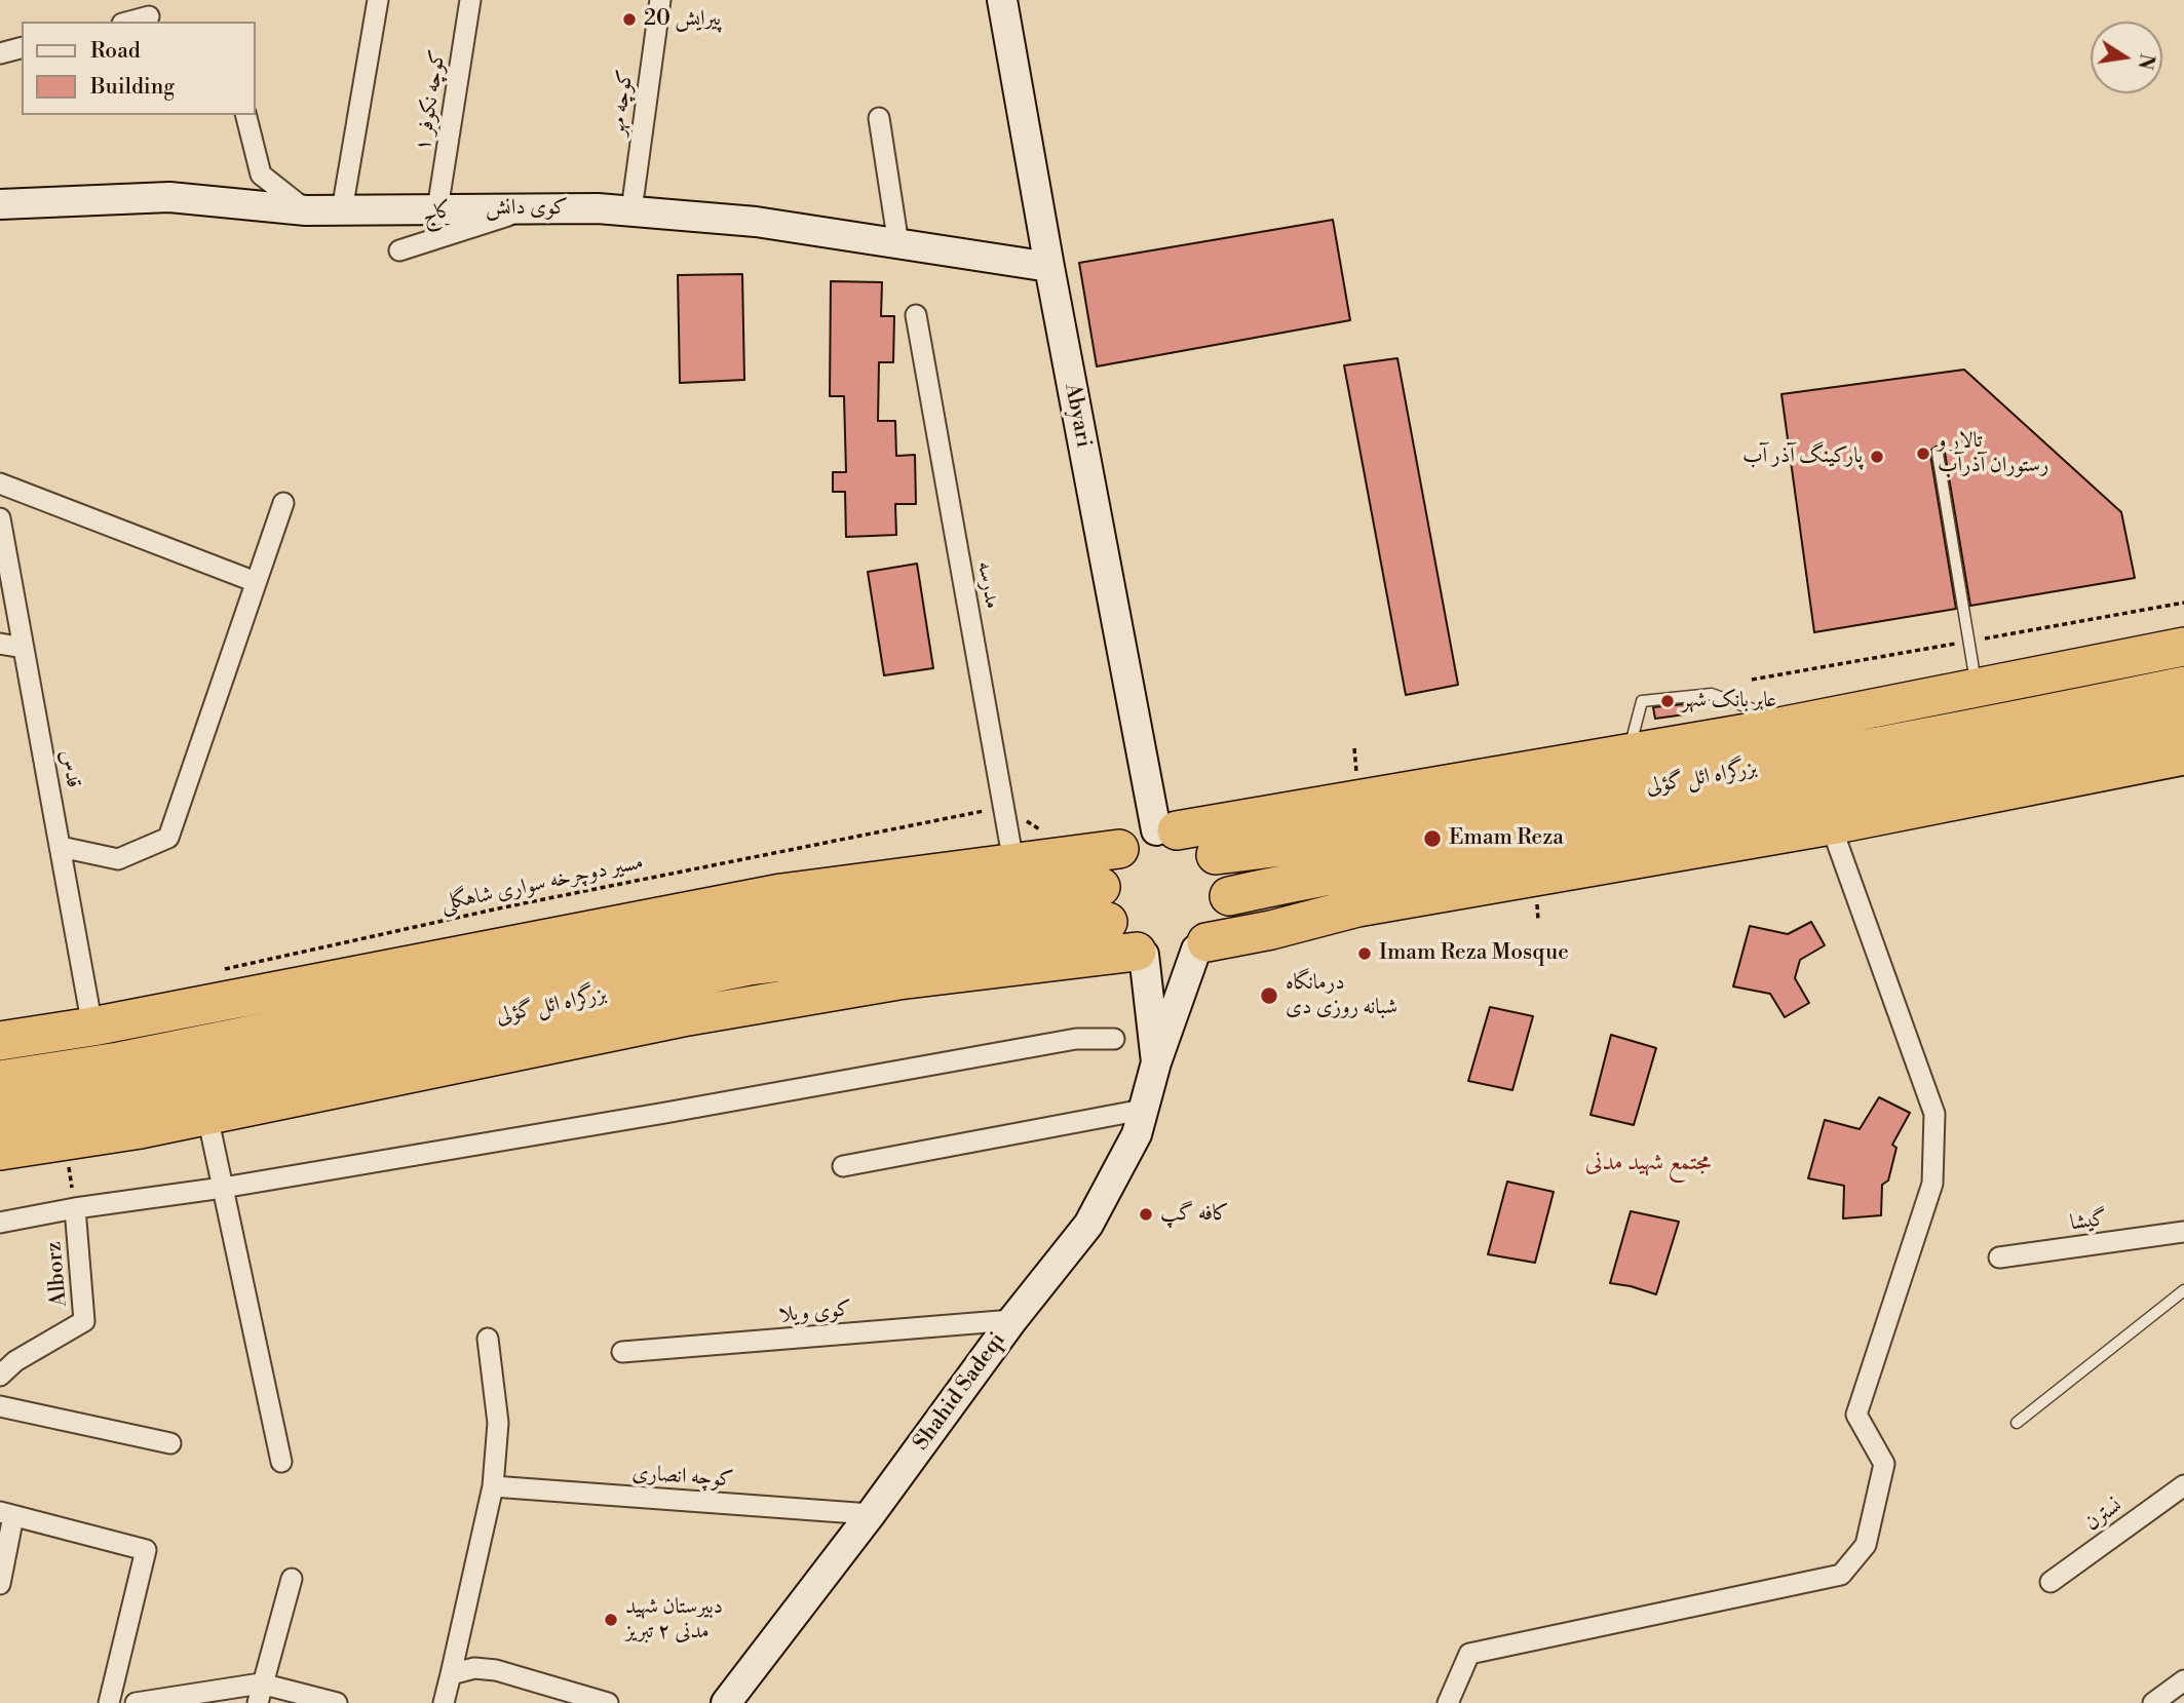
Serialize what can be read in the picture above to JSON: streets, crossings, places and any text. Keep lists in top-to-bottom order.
{
  "streets": {
    "highway": ["بزرگراه ائل گؤلی"],
    "main road": ["کوی دانش", "Abyari", "Shahid Sadeqi"],
    "street": [
      "کوچه نکوفر ۱",
      "کوچه مهر",
      "کاج",
      "مدرسه",
      "قدس",
      "گیشا",
      "Alborz",
      "کوی ویلا",
      "کوچه انصاری",
      "نسترن"
    ],
    "path": ["مسیر دوچرخه سواری شاهگلی"]
  },
  "crossings": [
    ["کوچه نکوفر ۱", "کوی دانش"],
    ["کوچه مهر", "کوی دانش"],
    ["کوی دانش", "کاج"],
    ["کوی دانش", "Abyari"],
    ["Abyari", "بزرگراه ائل گؤلی"],
    ["Abyari", "Shahid Sadeqi"],
    ["مدرسه", "مسیر دوچرخه سواری شاهگلی"],
    ["بزرگراه ائل گؤلی", "Shahid Sadeqi"],
    ["کوی ویلا", "Shahid Sadeqi"],
    ["Shahid Sadeqi", "کوچه انصاری"]
  ],
  "districts": ["مجتمع شهید مدنی"],
  "places": [
    "پیرایش 20",
    "تالار و رستوران آذرآب",
    "پارکینگ آذر آب",
    "عابر بانک شهر",
    "Emam Reza",
    "Imam Reza Mosque",
    "درمانگاه شبانه روزی دی",
    "کافه گپ",
    "دبیرستان شهید مدنی ۲ تبریز"
  ],
  "legend": ["Road", "Building"],
  "north": "right"
}
